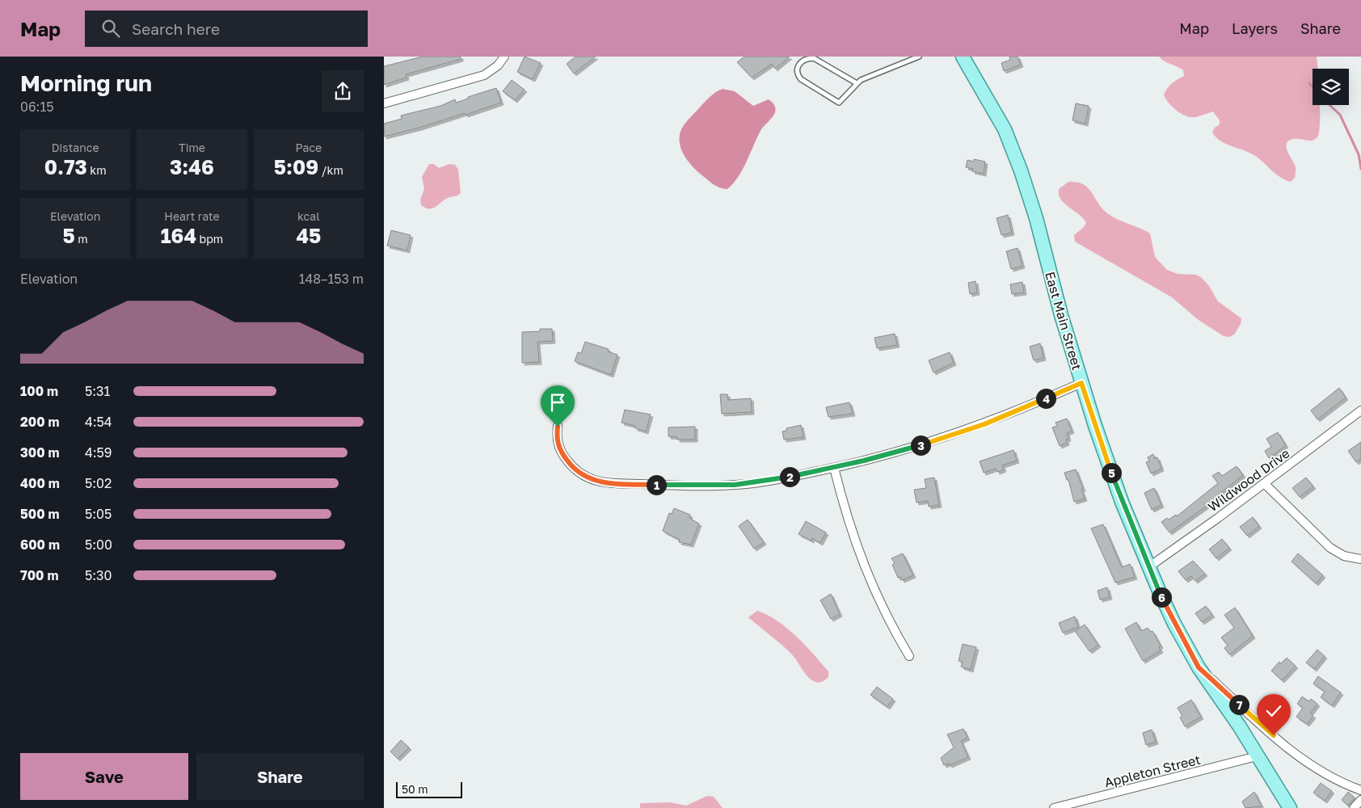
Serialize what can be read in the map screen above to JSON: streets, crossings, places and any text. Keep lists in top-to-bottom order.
{
  "streets": {
    "main road": ["East Main Street"],
    "street": ["Wildwood Drive", "Appleton Street"]
  },
  "crossings": [
    ["East Main Street", "Wildwood Drive"],
    ["East Main Street", "Appleton Street"]
  ],
  "scale_bar": "50 m",
  "page": {
    "header": "Map",
    "search": "Search here",
    "nav": ["Map", "Layers", "Share"],
    "heading": ["Morning run", "06:15"],
    "stats": [
      ["Distance", "0.73 km"],
      ["Time", "3:46"],
      ["Pace", "5:09 /km"],
      ["Elevation", "5 m"],
      ["Heart rate", "164 bpm"],
      ["kcal", "45"]
    ],
    "chart": ["Elevation", "148–153 m"],
    "list": [
      {
        "name": "100 m",
        "note": "5:31"
      },
      {
        "name": "200 m",
        "note": "4:54"
      },
      {
        "name": "300 m",
        "note": "4:59"
      },
      {
        "name": "400 m",
        "note": "5:02"
      },
      {
        "name": "500 m",
        "note": "5:05"
      },
      {
        "name": "600 m",
        "note": "5:00"
      },
      {
        "name": "700 m",
        "note": "5:30"
      }
    ],
    "pins": [
      "4",
      "3",
      "5",
      "2",
      "1",
      "6",
      "7"
    ],
    "buttons": ["Save", "Share"],
    "scale": "50 m"
  }
}
